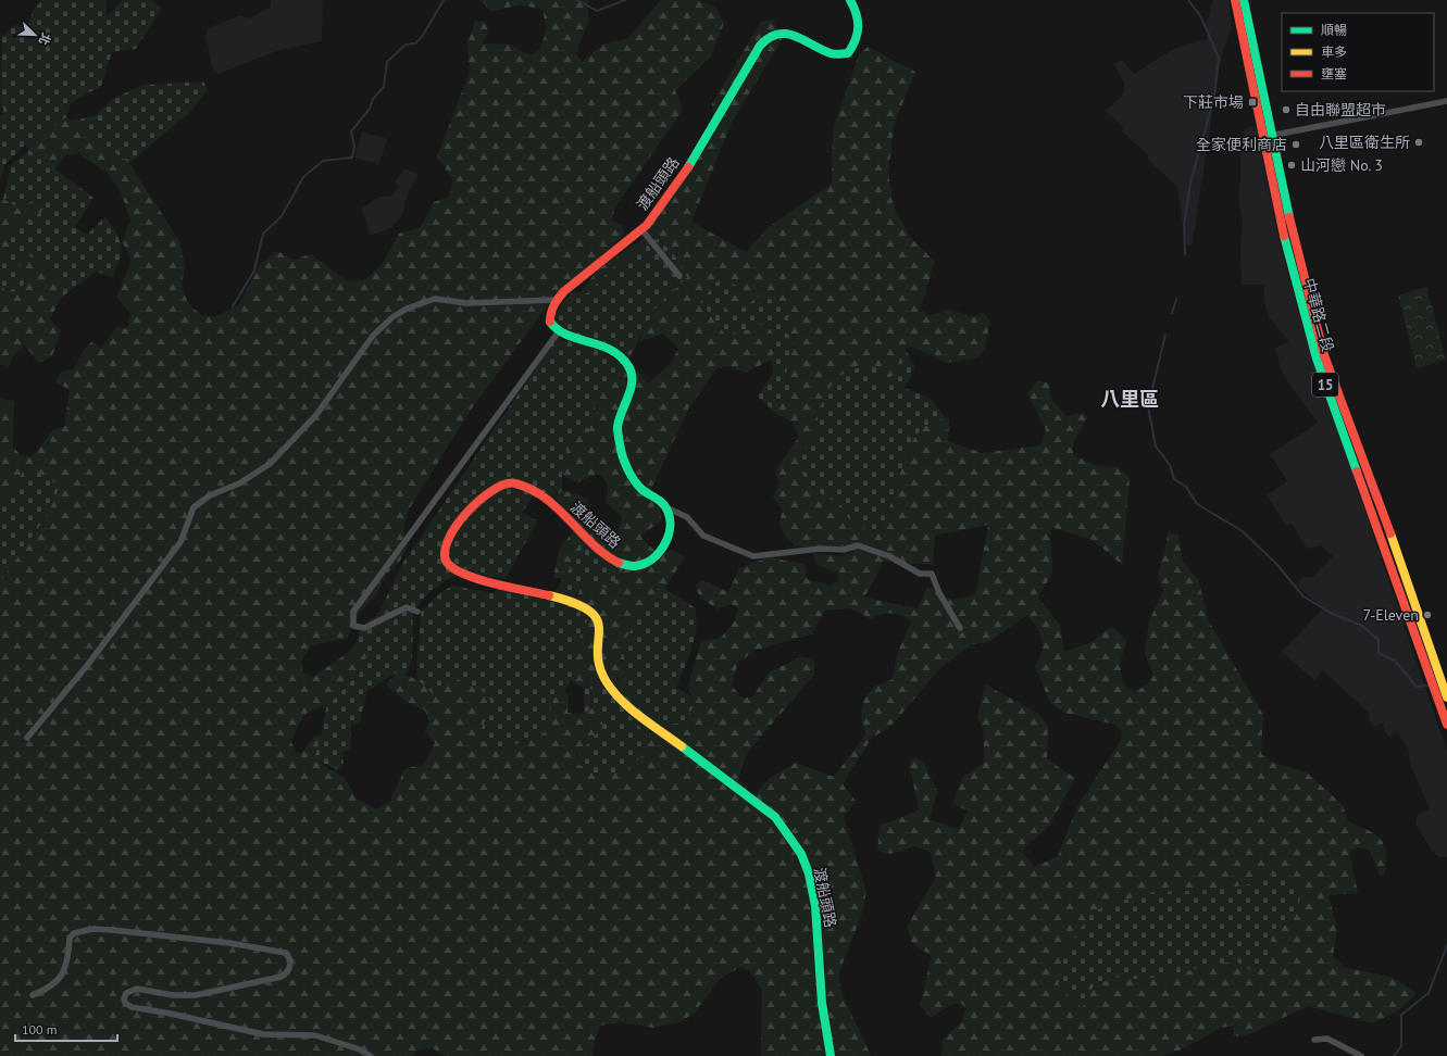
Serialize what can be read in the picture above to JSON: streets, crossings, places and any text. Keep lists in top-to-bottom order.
{
  "streets": {
    "street": ["渡船頭路", "中華路二段", "15"]
  },
  "districts": ["八里區"],
  "places": {
    "transit": ["下莊市場"],
    "other": [
      "自由聯盟超市",
      "八里區衛生所",
      "全家便利商店",
      "山河戀 No. 3",
      "7-Eleven"
    ]
  },
  "legend": ["順暢", "車多", "壅塞"],
  "scale_bar": "100 m",
  "north": "bottom right"
}
